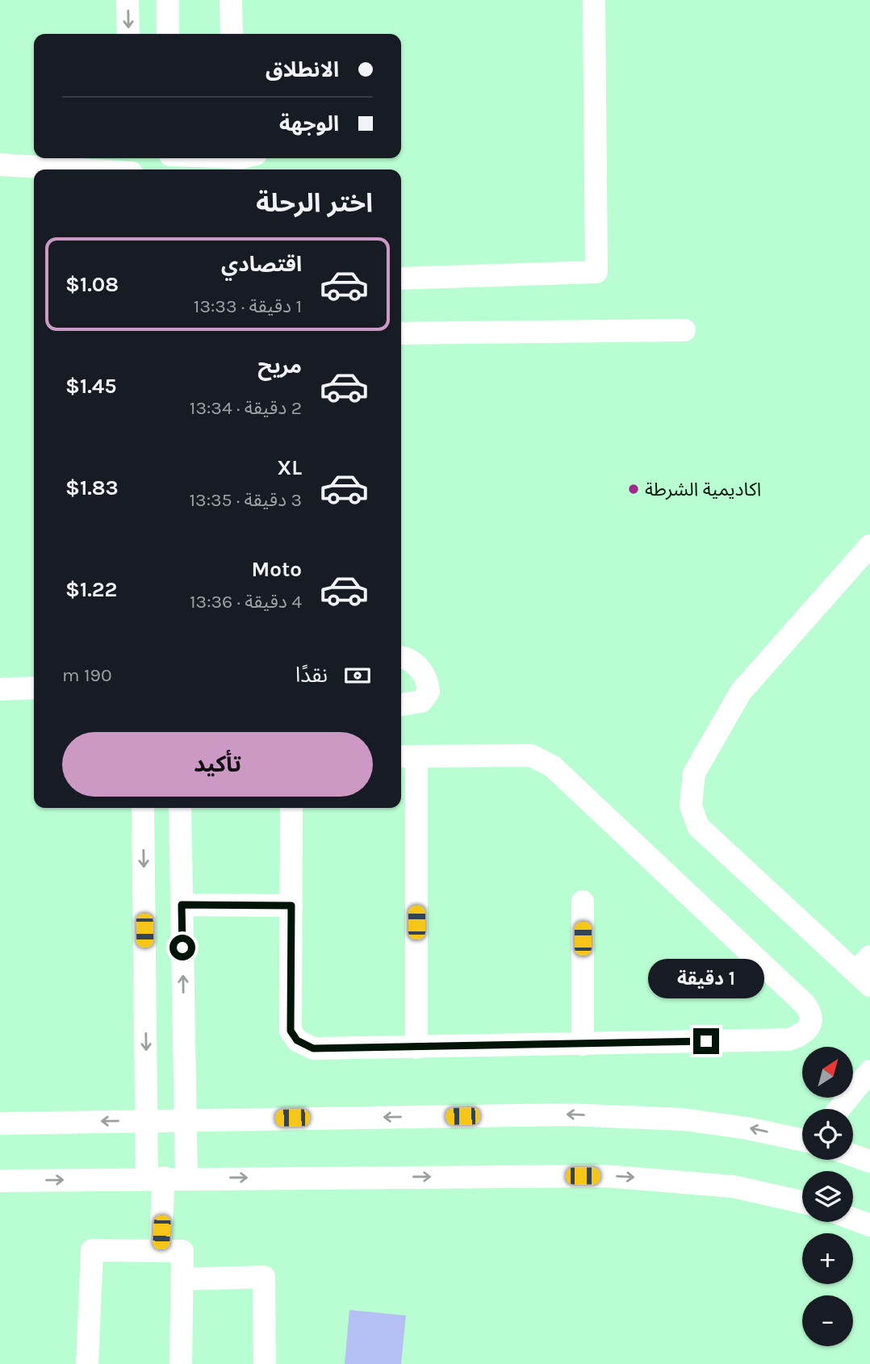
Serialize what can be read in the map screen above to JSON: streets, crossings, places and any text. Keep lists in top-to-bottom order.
{
  "places": ["اكاديمية الشرطة"],
  "north": "top right",
  "page": {
    "banner": ["الانطلاق", "الوجهة"],
    "heading": "اختر الرحلة",
    "list": [
      {
        "name": "اقتصادي",
        "note": "1 دقيقة · 13:33",
        "value": "$1.08"
      },
      {
        "name": "مريح",
        "note": "2 دقيقة · 13:34",
        "value": "$1.45"
      },
      {
        "name": "XL",
        "note": "3 دقيقة · 13:35",
        "value": "$1.83"
      },
      {
        "name": "Moto",
        "note": "4 دقيقة · 13:36",
        "value": "$1.22"
      }
    ],
    "pay": ["نقدًا", "190 m"],
    "buttons": "تأكيد",
    "bubble": "1 دقيقة",
    "map_buttons": ["+", "−"]
  }
}
